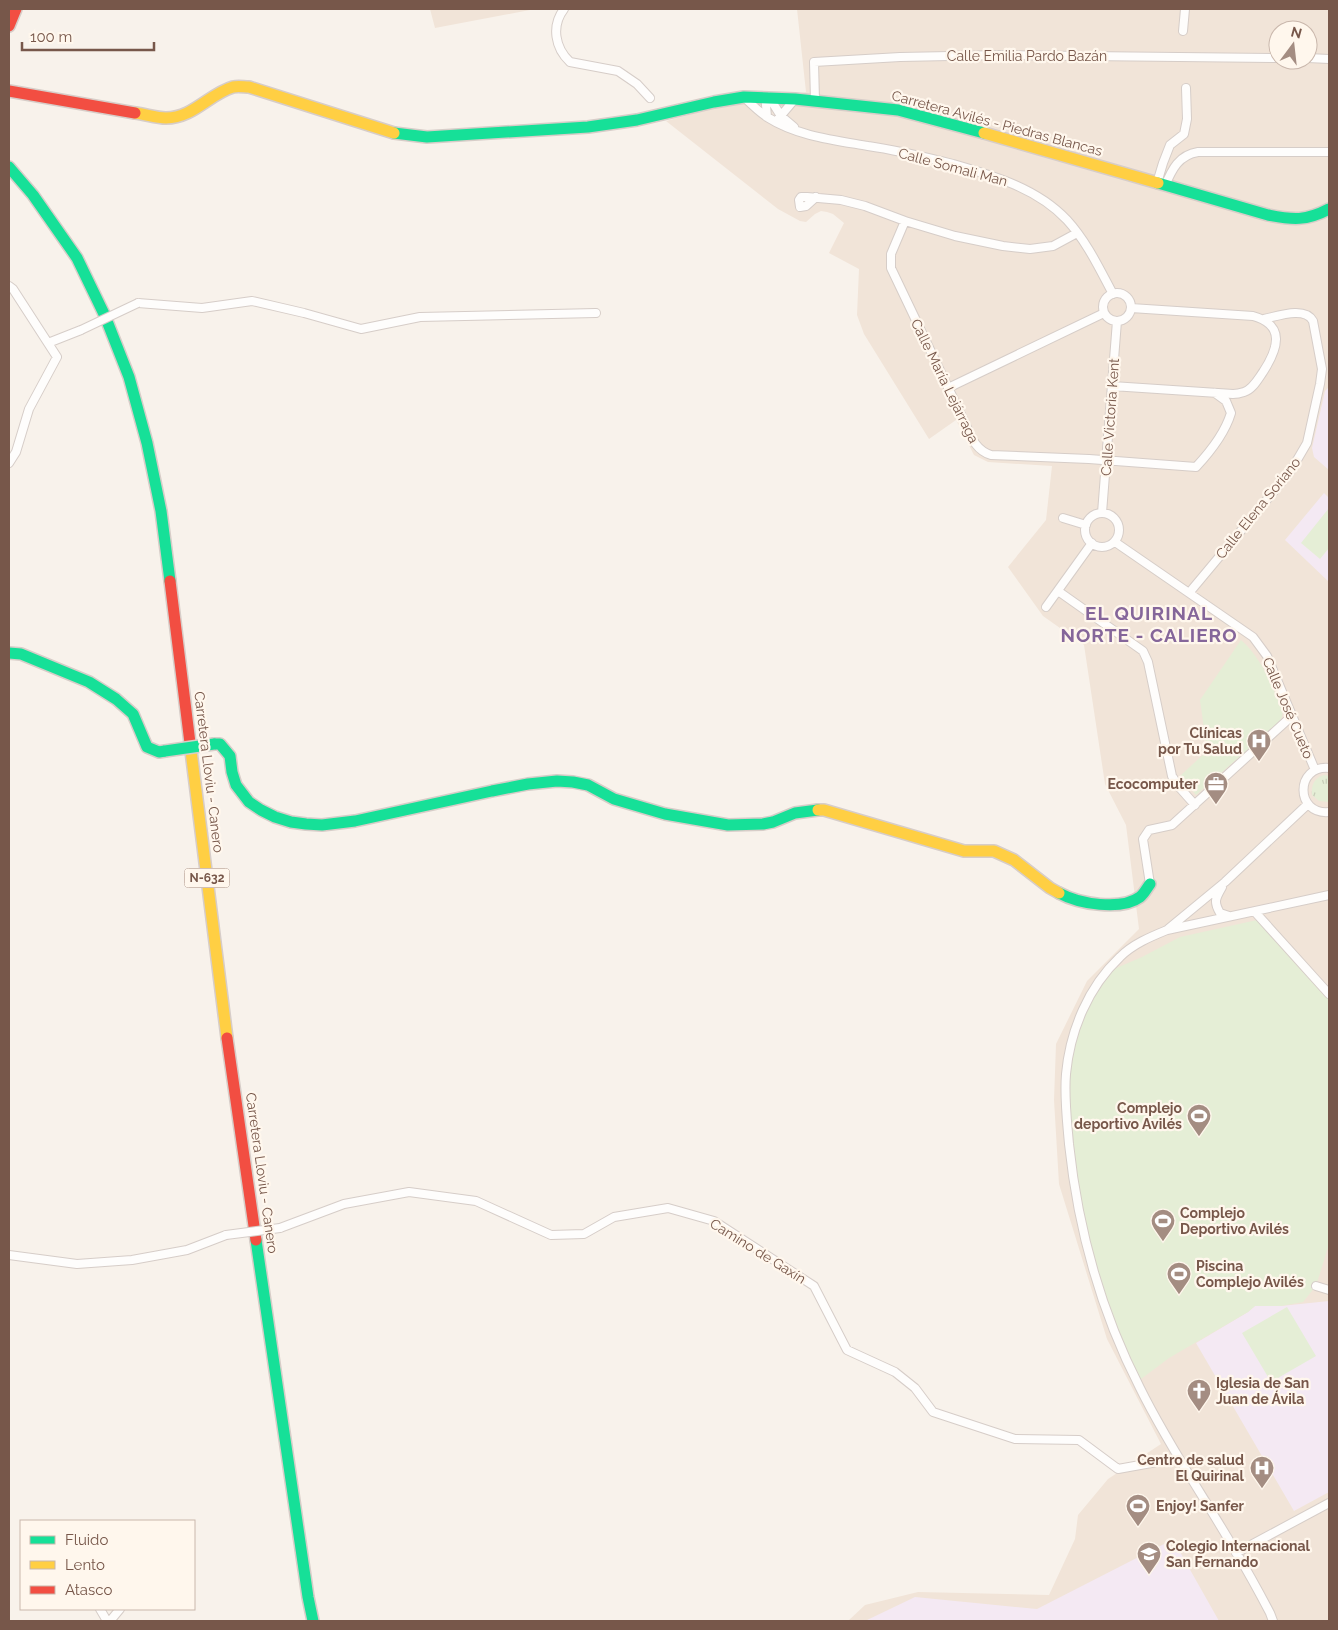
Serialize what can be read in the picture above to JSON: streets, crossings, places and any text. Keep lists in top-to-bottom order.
{
  "streets": {
    "main road": ["Carretera Avilés - Piedras Blancas", "Carretera Lloviu - Canero", "N-632"],
    "street": [
      "Calle Emilia Pardo Bazán",
      "Calle Somali Man",
      "Calle María Lejárraga",
      "Calle Victoria Kent",
      "Calle Elena Soriano",
      "Calle José Cueto",
      "Camino de Gaxín"
    ]
  },
  "crossings": [
    ["Calle Emilia Pardo Bazán", "Carretera Avilés - Piedras Blancas"],
    ["Carretera Avilés - Piedras Blancas", "Calle Somali Man"],
    ["Calle Somali Man", "Calle Victoria Kent"],
    ["Calle Somali Man", "Calle Elena Soriano"],
    ["Calle María Lejárraga", "Calle Victoria Kent"],
    ["Calle Victoria Kent", "Calle Elena Soriano"],
    ["Calle Victoria Kent", "Calle José Cueto"],
    ["Calle Elena Soriano", "Calle José Cueto"]
  ],
  "districts": ["EL QUIRINAL NORTE - CALIERO"],
  "places": {
    "hospital": ["Clínicas por Tu Salud", "Centro de salud El Quirinal"],
    "office": ["Ecocomputer"],
    "sports": [
      "Complejo deportivo Avilés",
      "Complejo Deportivo Avilés",
      "Piscina Complejo Avilés",
      "Enjoy! Sanfer"
    ],
    "church": ["Iglesia de San Juan de Ávila"],
    "school or university": ["Colegio Internacional San Fernando"]
  },
  "legend": ["Fluido", "Lento", "Atasco"],
  "scale_bar": "100 m",
  "north": "top"
}
